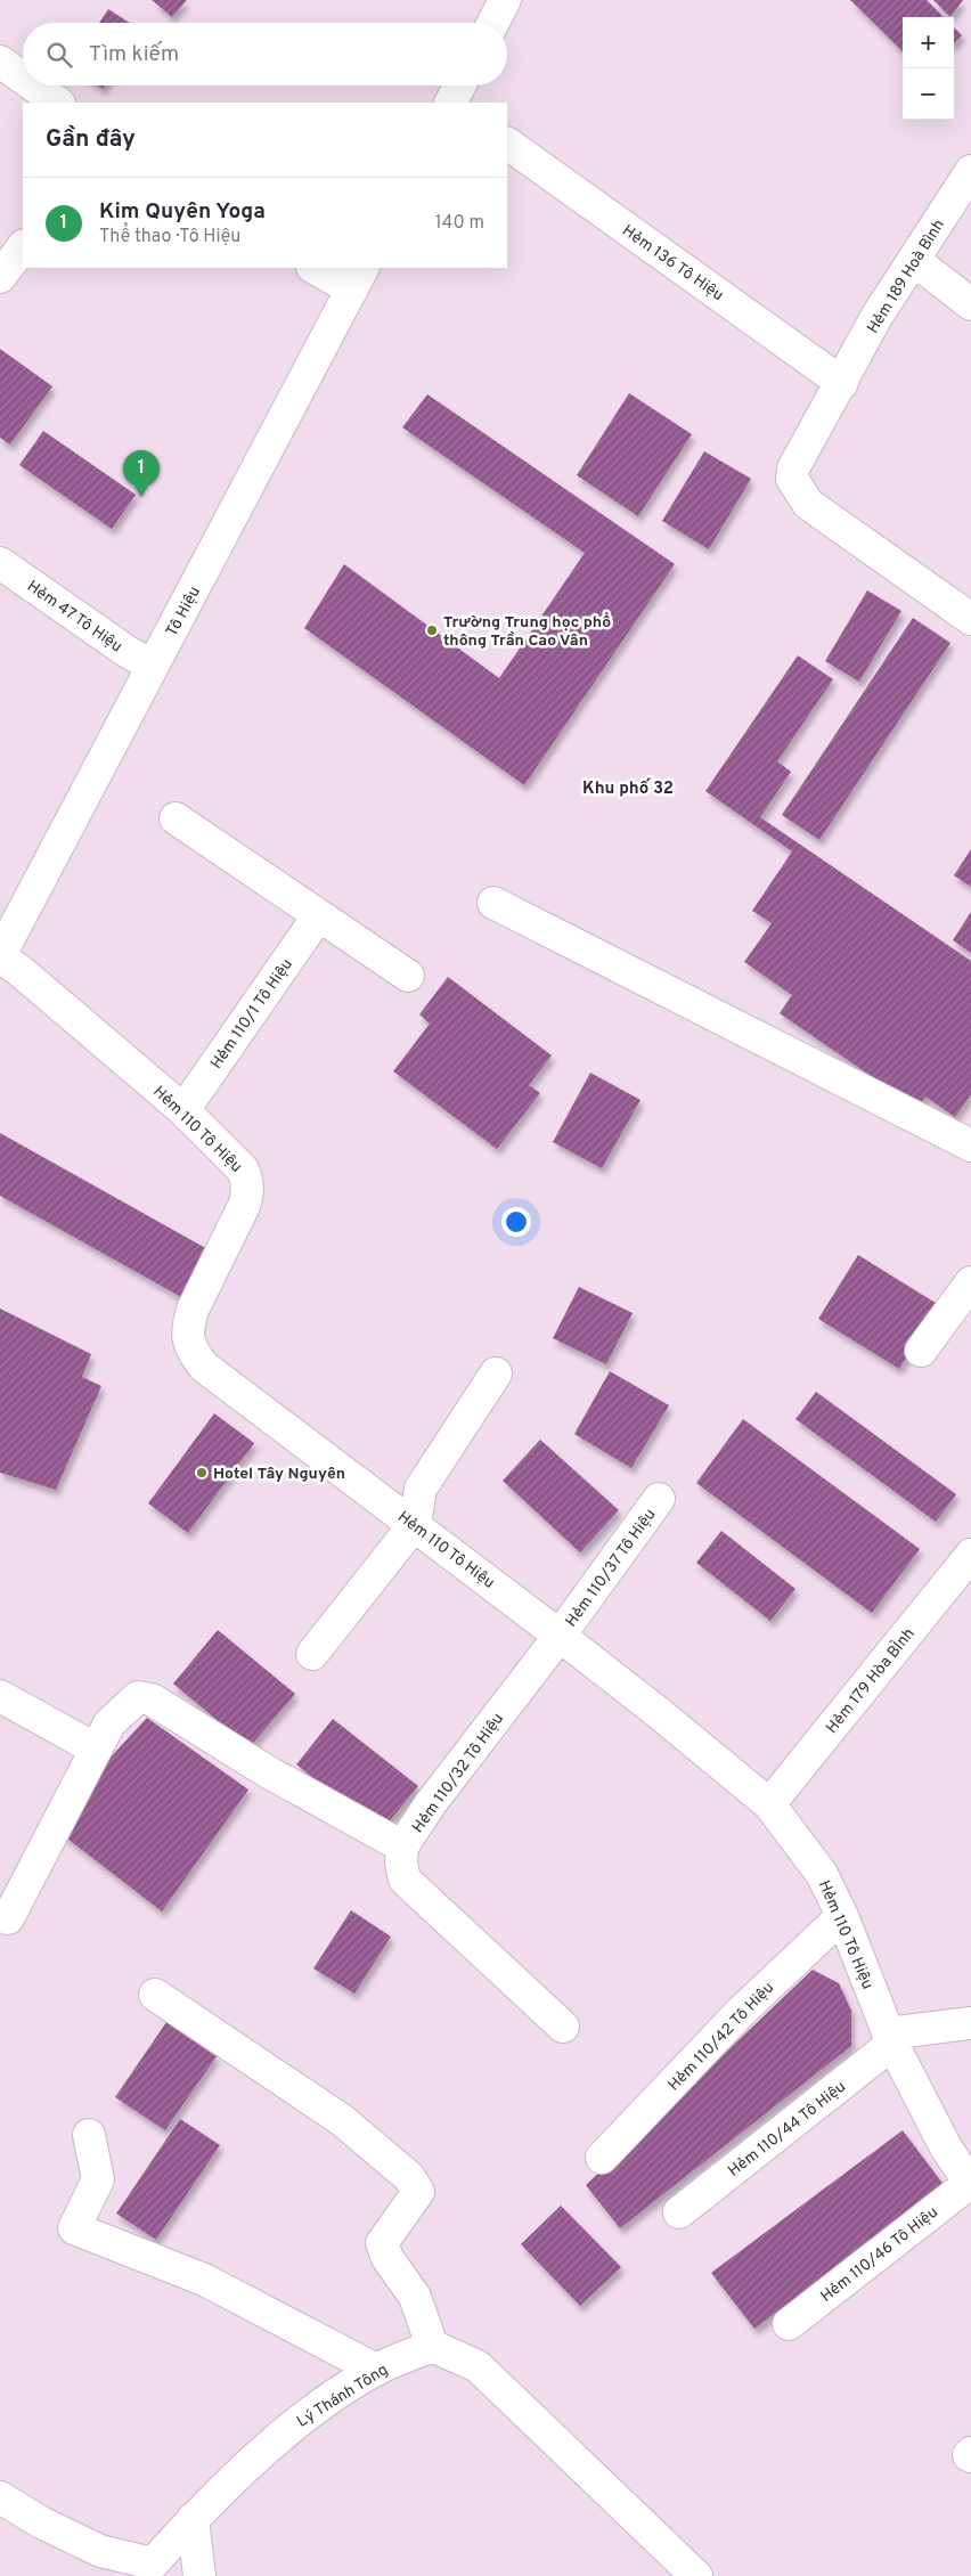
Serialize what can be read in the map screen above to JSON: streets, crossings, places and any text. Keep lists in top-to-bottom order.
{
  "streets": {
    "street": [
      "Hẻm 136 Tô Hiệu",
      "Hẻm 189 Hoà Bình",
      "Tô Hiệu",
      "Hẻm 47 Tô Hiệu",
      "Hẻm 110/1 Tô Hiệu",
      "Hẻm 110 Tô Hiệu",
      "Hẻm 110/37 Tô Hiệu",
      "Hẻm 179 Hòa BÌnh",
      "Hẻm 110/32 Tô Hiệu",
      "Hẻm 110/42 Tô Hiệu",
      "Hẻm 110/44 Tô Hiệu",
      "Hẻm 110/46 Tô Hiệu",
      "Lý Thánh Tông"
    ]
  },
  "crossings": [
    ["Hẻm 136 Tô Hiệu", "Hẻm 189 Hoà Bình"],
    ["Tô Hiệu", "Hẻm 47 Tô Hiệu"],
    ["Tô Hiệu", "Hẻm 110 Tô Hiệu"],
    ["Hẻm 110/1 Tô Hiệu", "Hẻm 110 Tô Hiệu"],
    ["Hẻm 110 Tô Hiệu", "Hẻm 110/37 Tô Hiệu"],
    ["Hẻm 110 Tô Hiệu", "Hẻm 179 Hòa BÌnh"],
    ["Hẻm 110 Tô Hiệu", "Hẻm 110/32 Tô Hiệu"],
    ["Hẻm 110 Tô Hiệu", "Hẻm 110/42 Tô Hiệu"],
    ["Hẻm 110 Tô Hiệu", "Hẻm 110/44 Tô Hiệu"],
    ["Hẻm 110 Tô Hiệu", "Hẻm 110/46 Tô Hiệu"],
    ["Hẻm 110/37 Tô Hiệu", "Hẻm 110/32 Tô Hiệu"]
  ],
  "districts": ["Khu phố 32"],
  "places": ["Trường Trung học phổ thông Trần Cao Vân", "Hotel Tây Nguyên"],
  "page": {
    "map_buttons": ["+", "−"],
    "search": "Tìm kiếm",
    "heading": "Gần đây",
    "list": [
      {
        "mark": "1",
        "name": "Kim Quyên Yoga",
        "note": "Thể thao · Tô Hiệu",
        "value": "140 m"
      }
    ],
    "pins": "1"
  }
}
